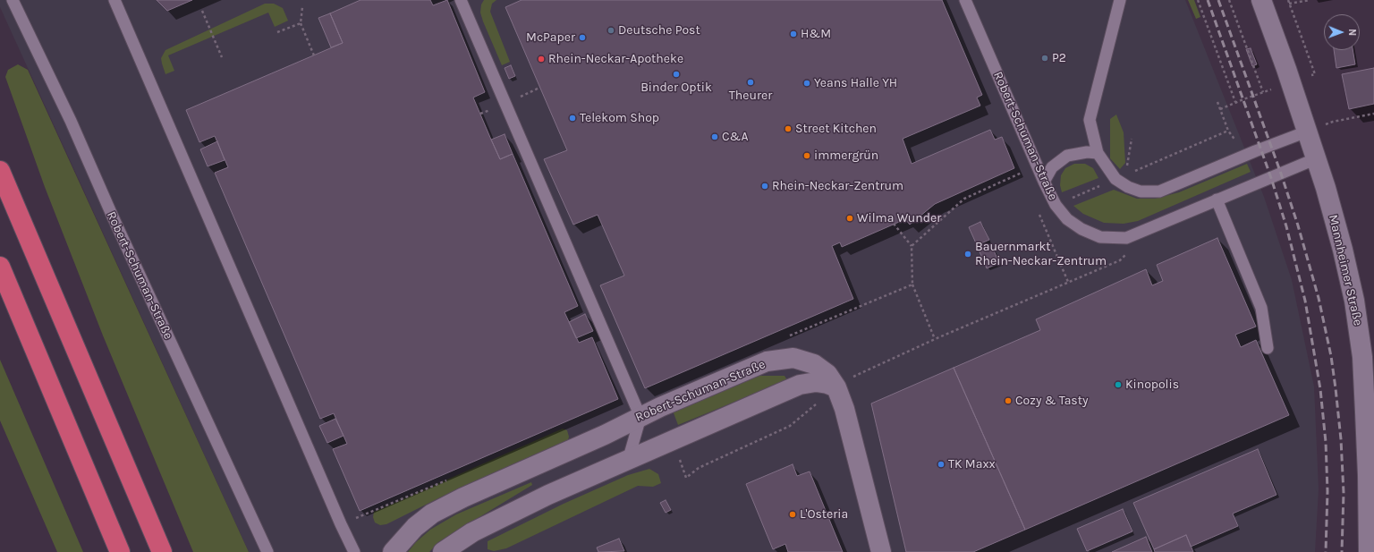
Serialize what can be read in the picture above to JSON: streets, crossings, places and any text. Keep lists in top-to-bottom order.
{
  "streets": {
    "street": ["Robert-Schuman-Straße", "Mannheimer Straße"]
  },
  "crossings": [
    ["Robert-Schuman-Straße", "Mannheimer Straße"]
  ],
  "places": [
    "Deutsche Post",
    "H&M",
    "McPaper",
    "P2",
    "Rhein-Neckar-Apotheke",
    "Binder Optik",
    "Theurer",
    "Yeans Halle YH",
    "Telekom Shop",
    "Street Kitchen",
    "C&A",
    "immergrün",
    "Rhein-Neckar-Zentrum",
    "Wilma Wunder",
    "Bauernmarkt Rhein-Neckar-Zentrum",
    "Kinopolis",
    "Cozy & Tasty",
    "TK Maxx",
    "L'Osteria"
  ],
  "north": "right"
}
